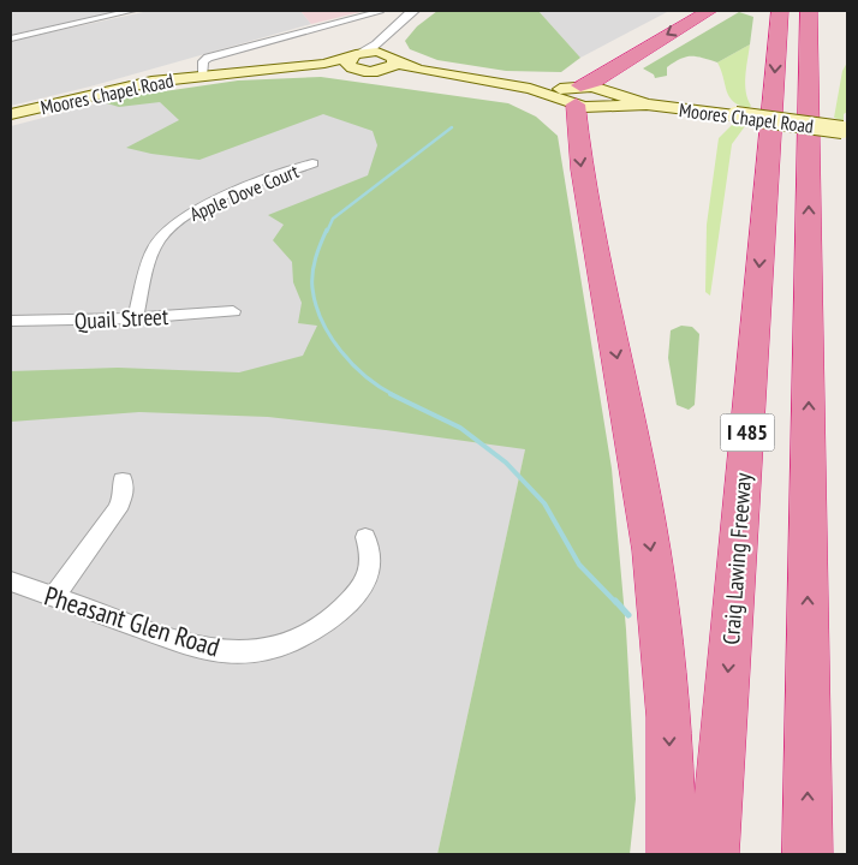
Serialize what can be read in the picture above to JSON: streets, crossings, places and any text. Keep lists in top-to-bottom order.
{
  "streets": {
    "highway": ["I 485", "Craig Lawing Freeway"],
    "main road": ["Moores Chapel Road"],
    "street": ["Apple Dove Court", "Quail Street", "Pheasant Glen Road"]
  },
  "crossings": [
    ["Apple Dove Court", "Quail Street"]
  ]
}
